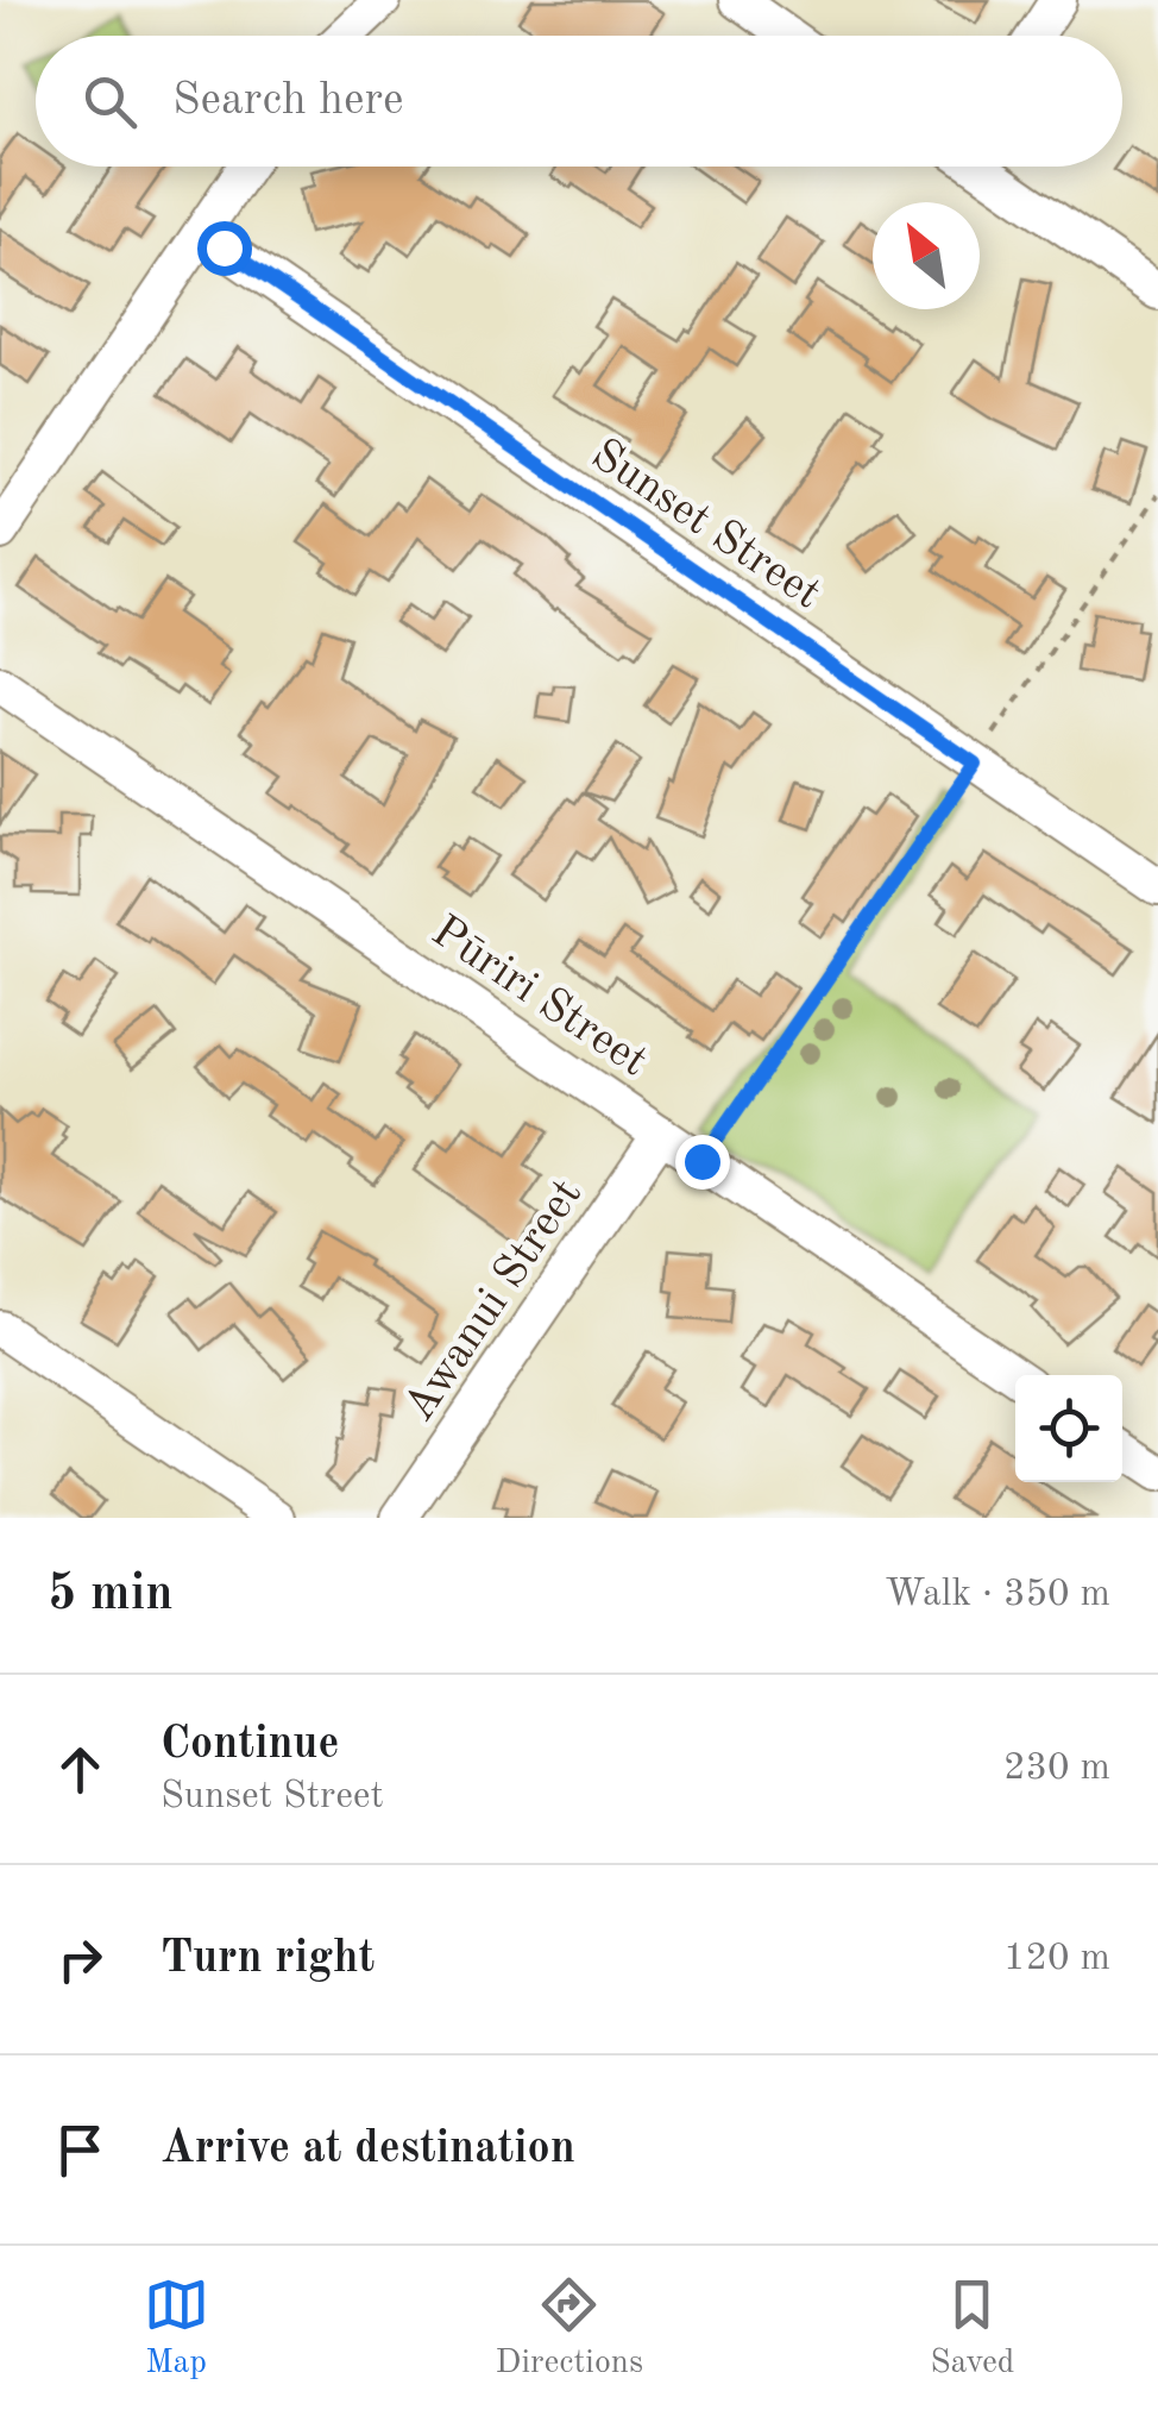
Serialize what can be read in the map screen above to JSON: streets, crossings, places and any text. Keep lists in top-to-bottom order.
{
  "streets": {
    "street": ["Sunset Street", "Pūriri Street", "Awanui Street"]
  },
  "crossings": [
    ["Pūriri Street", "Awanui Street"]
  ],
  "north": "top left",
  "page": {
    "search": "Search here",
    "heading": ["5 min", "Walk · 350 m"],
    "list": [
      ["Continue", "Sunset Street", "230 m"],
      ["Turn right", "120 m"],
      "Arrive at destination"
    ],
    "nav": ["Map", "Directions", "Saved"]
  }
}
